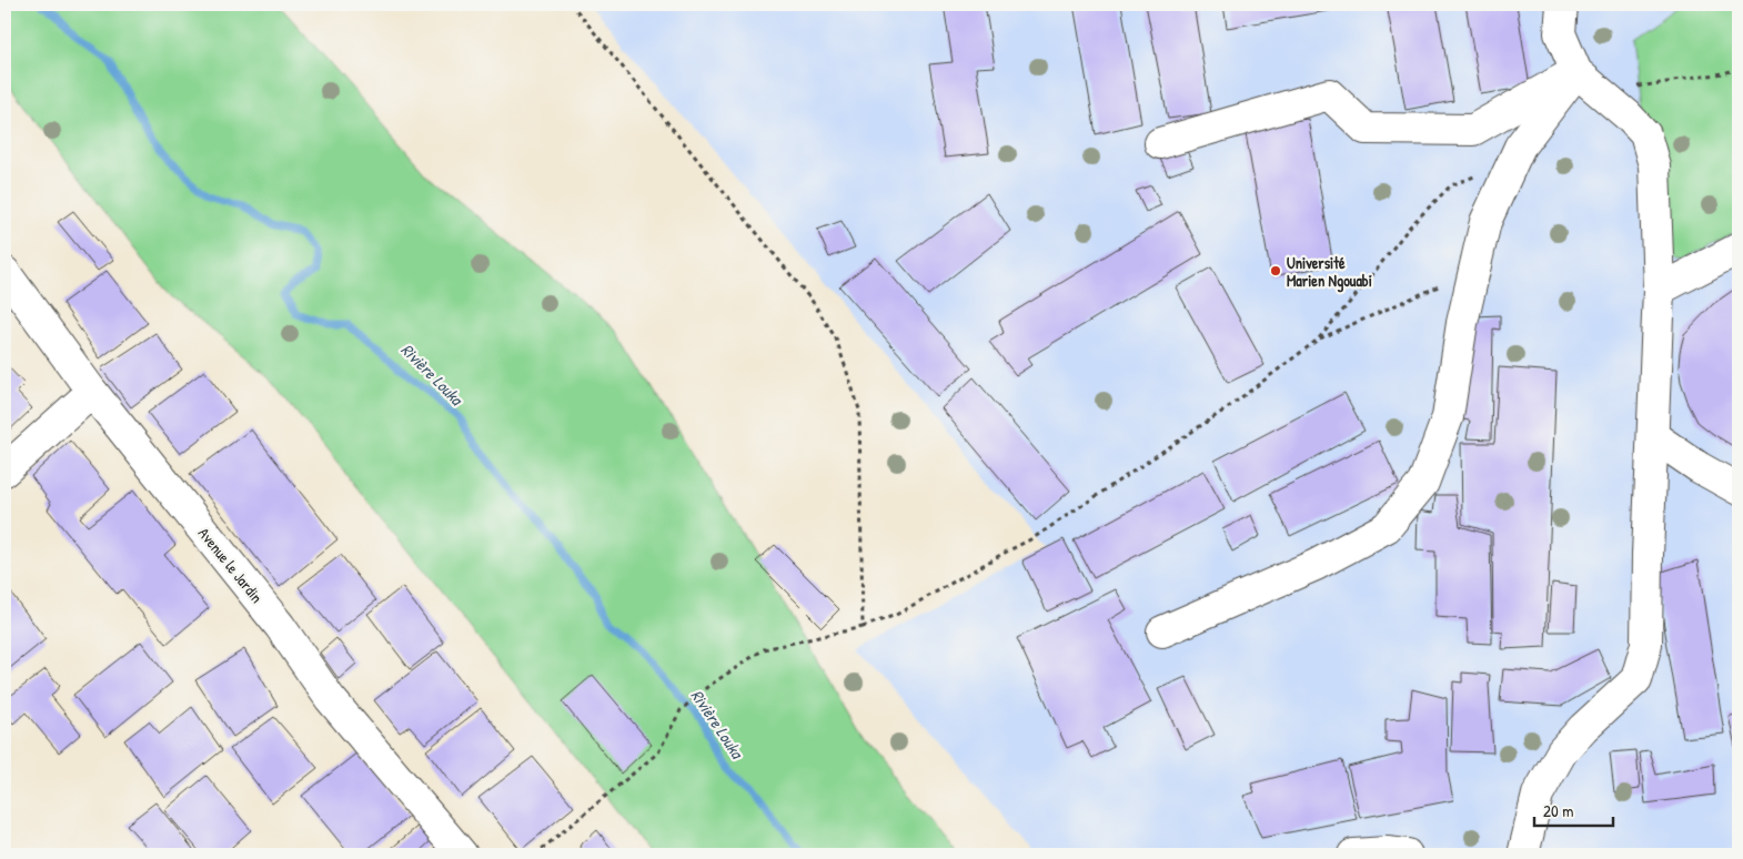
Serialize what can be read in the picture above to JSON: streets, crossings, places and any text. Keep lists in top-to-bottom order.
{
  "streets": {
    "street": ["Avenue le Jardin"]
  },
  "water": ["Rivière Louka"],
  "places": ["Université Marien Ngouabi"],
  "scale_bar": "20 m"
}
